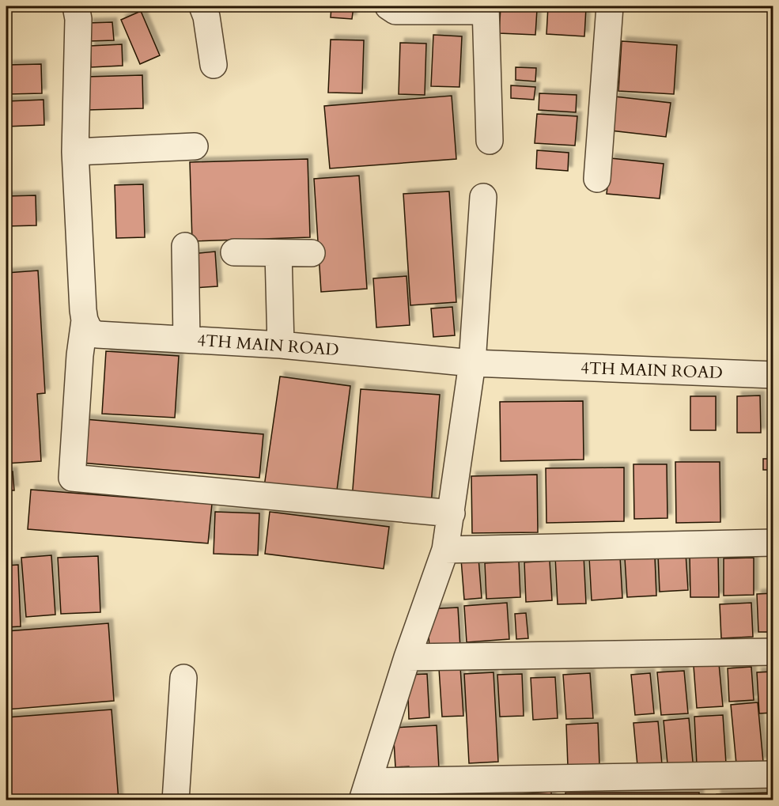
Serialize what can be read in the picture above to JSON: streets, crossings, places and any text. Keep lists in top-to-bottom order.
{
  "streets": {
    "street": ["4TH MAIN ROAD"]
  }
}
